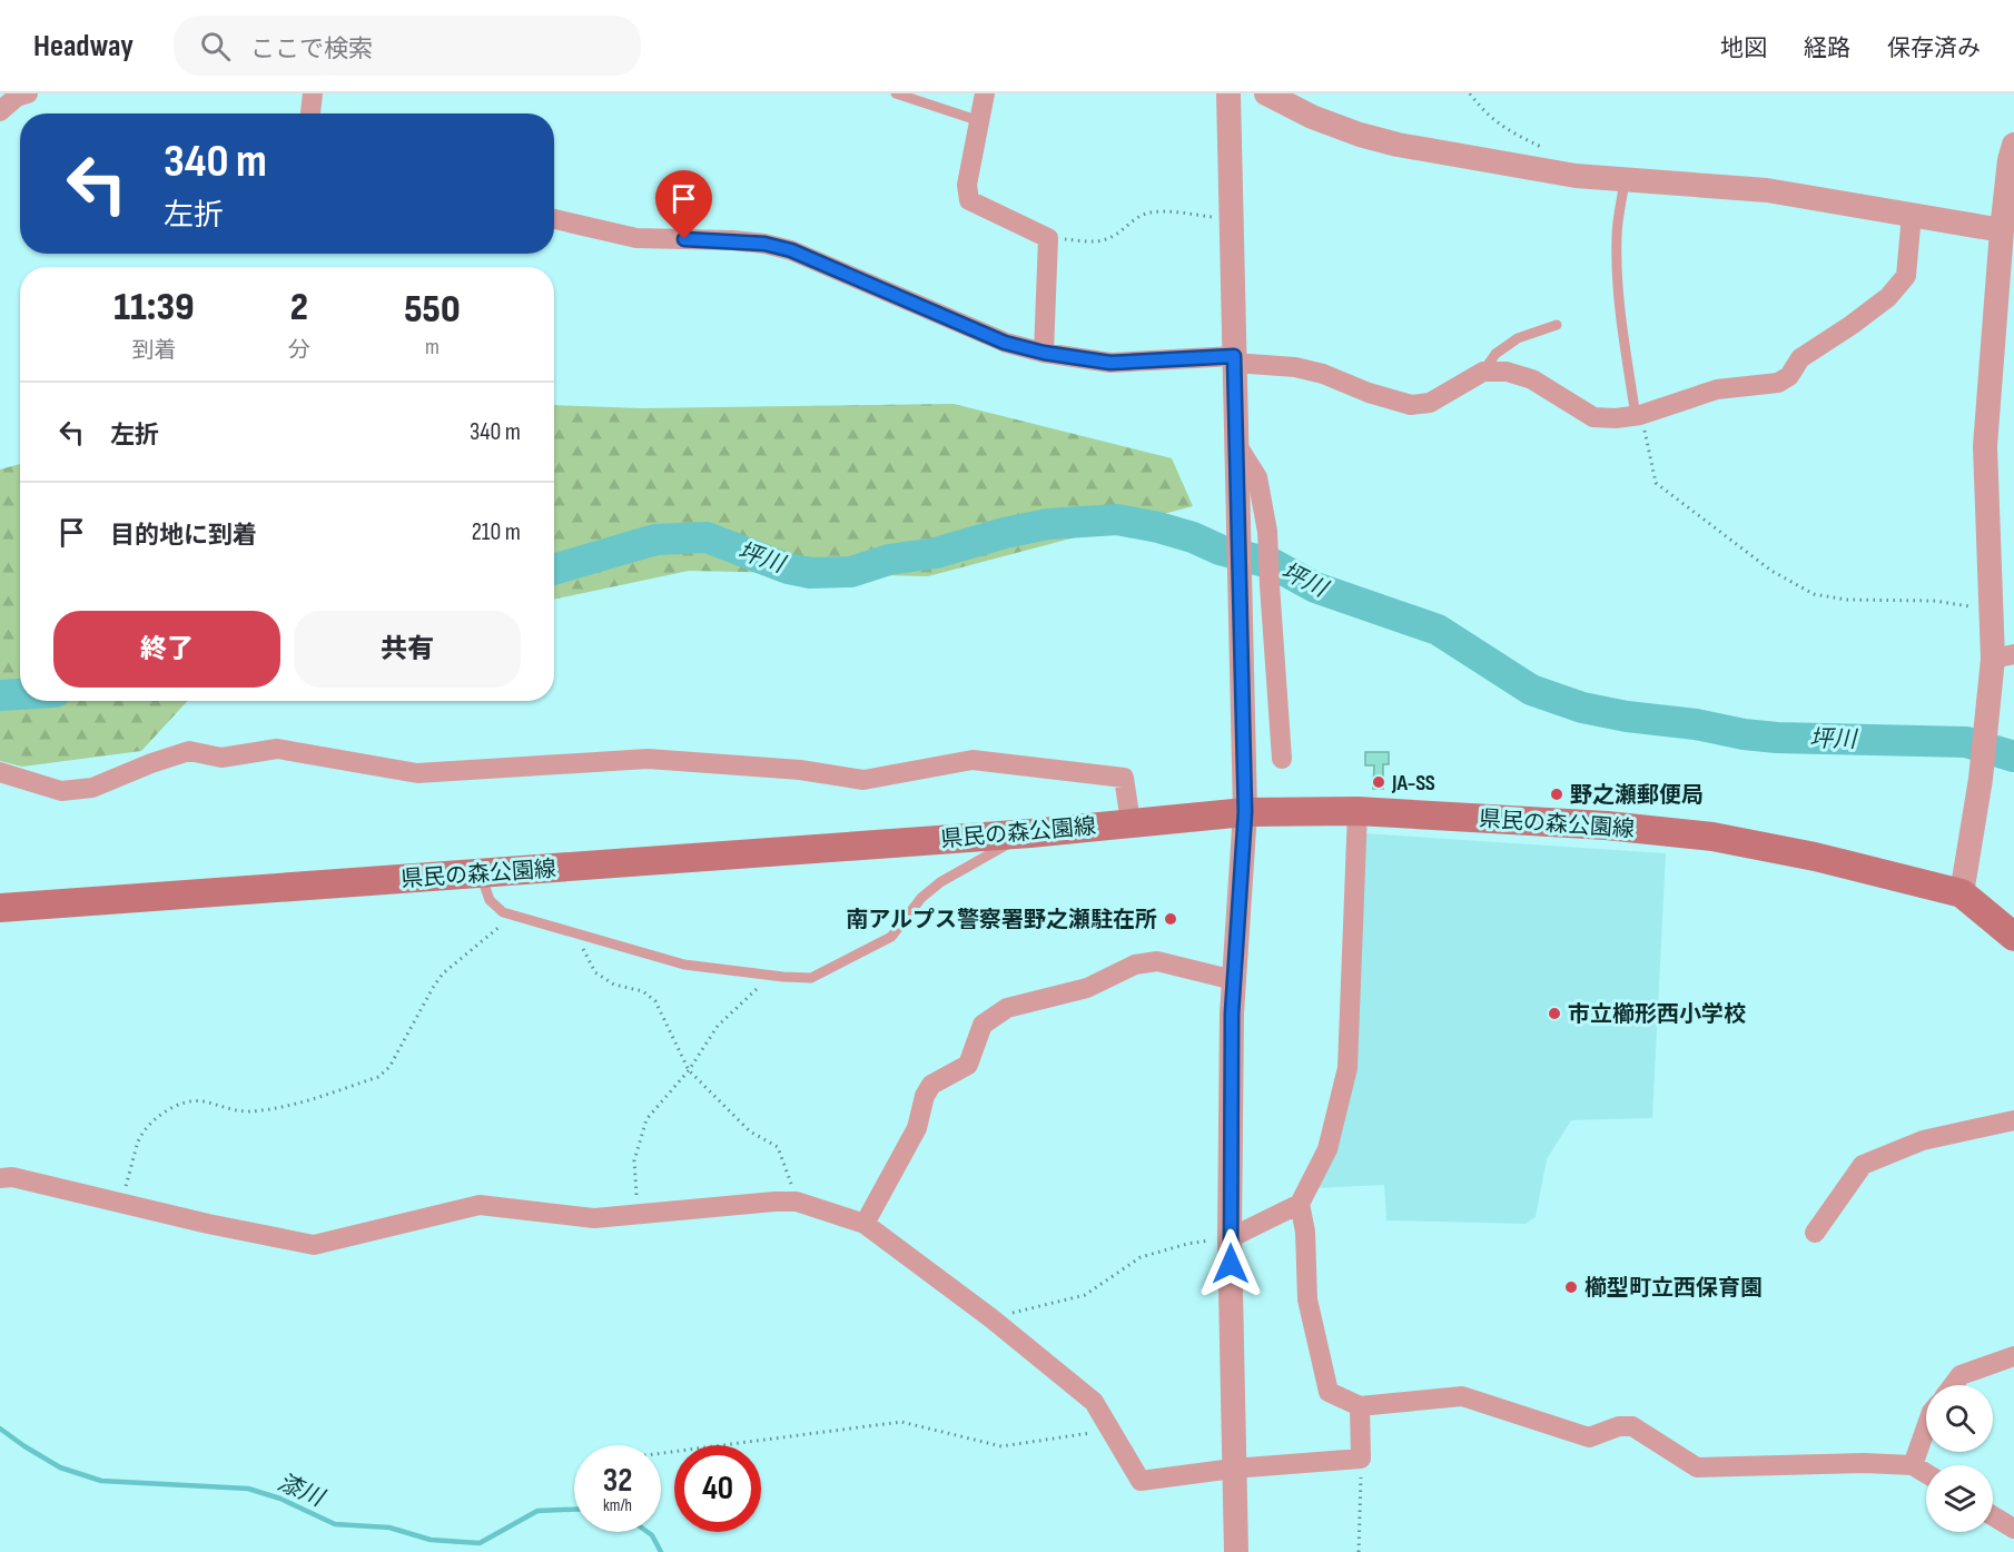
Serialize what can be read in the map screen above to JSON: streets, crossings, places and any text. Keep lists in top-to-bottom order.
{
  "streets": {
    "main road": ["県民の森公園線"]
  },
  "water": ["坪川", "漆川"],
  "places": [
    "JA-SS",
    "野之瀬郵便局",
    "南アルプス警察署野之瀬駐在所",
    "市立櫛形西小学校",
    "櫛型町立西保育園"
  ],
  "page": {
    "header": "Headway",
    "search": "ここで検索",
    "nav": ["地図", "経路", "保存済み"],
    "turn": ["340 m", "左折"],
    "eta": [
      "11:39",
      "到着",
      "2",
      "分",
      "550",
      "m"
    ],
    "list": [
      {
        "name": "左折",
        "value": "340 m"
      },
      {
        "name": "目的地に到着",
        "value": "210 m"
      }
    ],
    "buttons": ["終了", "共有"],
    "speed": "32 km/h",
    "limit": "40"
  }
}
